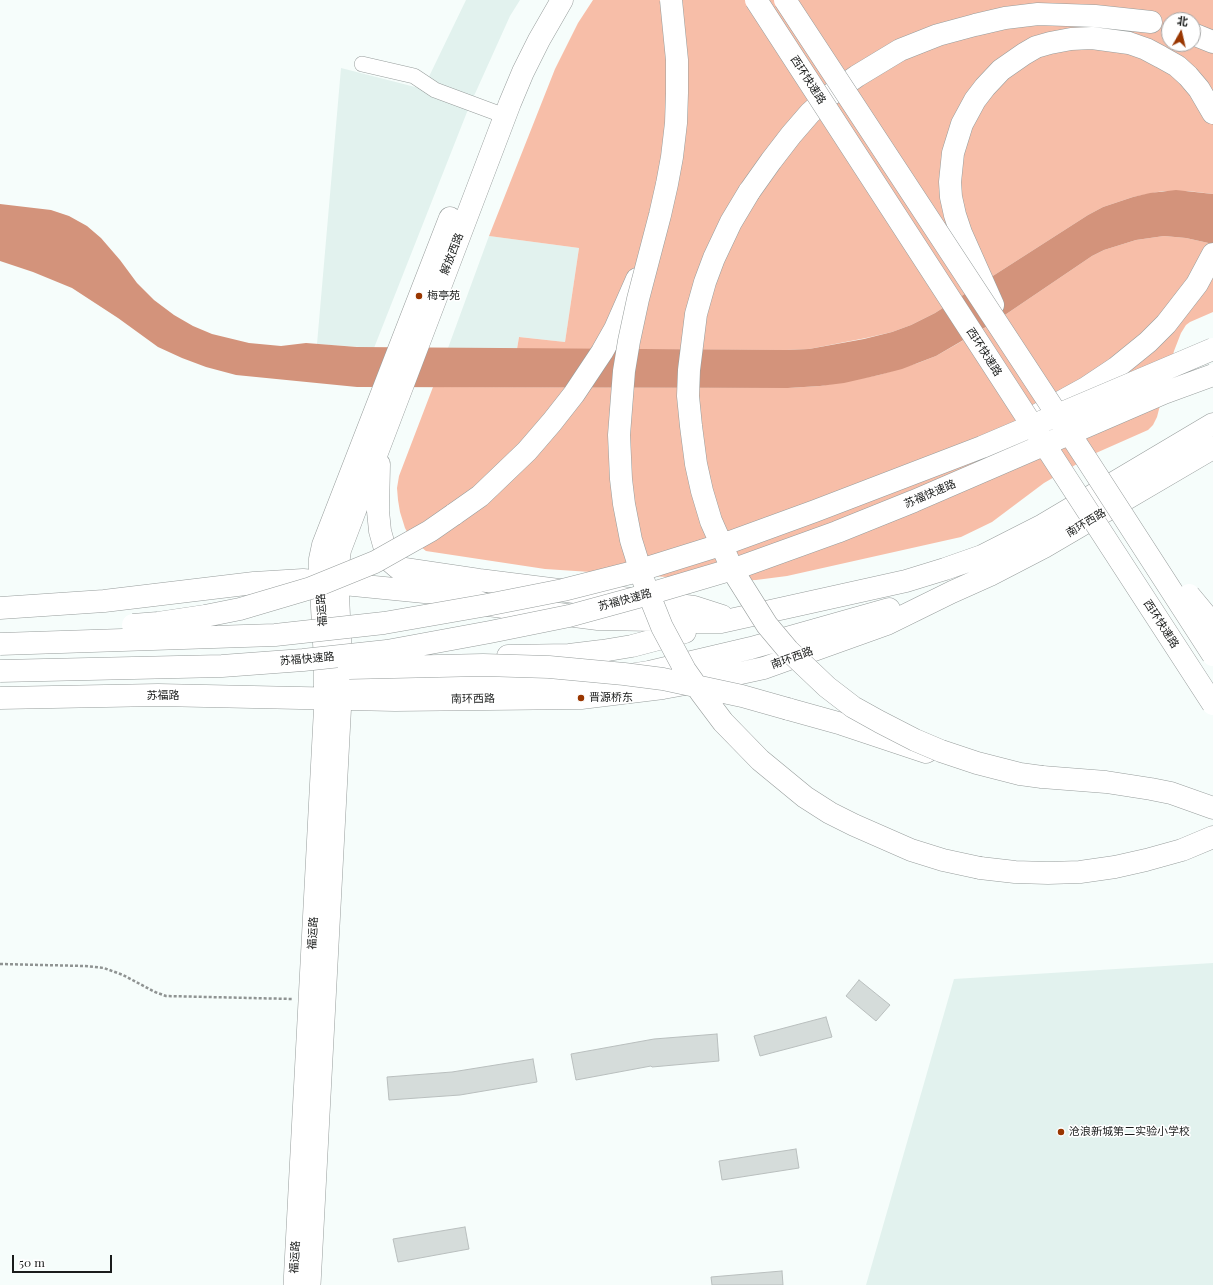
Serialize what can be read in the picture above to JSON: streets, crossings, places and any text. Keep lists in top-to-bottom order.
{
  "streets": {
    "main road": [
      "西环快速路",
      "解放西路",
      "苏福快速路",
      "南环西路",
      "福运路",
      "苏福路"
    ]
  },
  "crossings": [
    ["解放西路", "南环西路"],
    ["解放西路", "福运路"],
    ["南环西路", "福运路"],
    ["南环西路", "苏福路"],
    ["福运路", "苏福路"]
  ],
  "places": ["梅亭苑", "晋源桥东", "沧浪新城第二实验小学校"],
  "scale_bar": "50 m",
  "north": "top"
}
